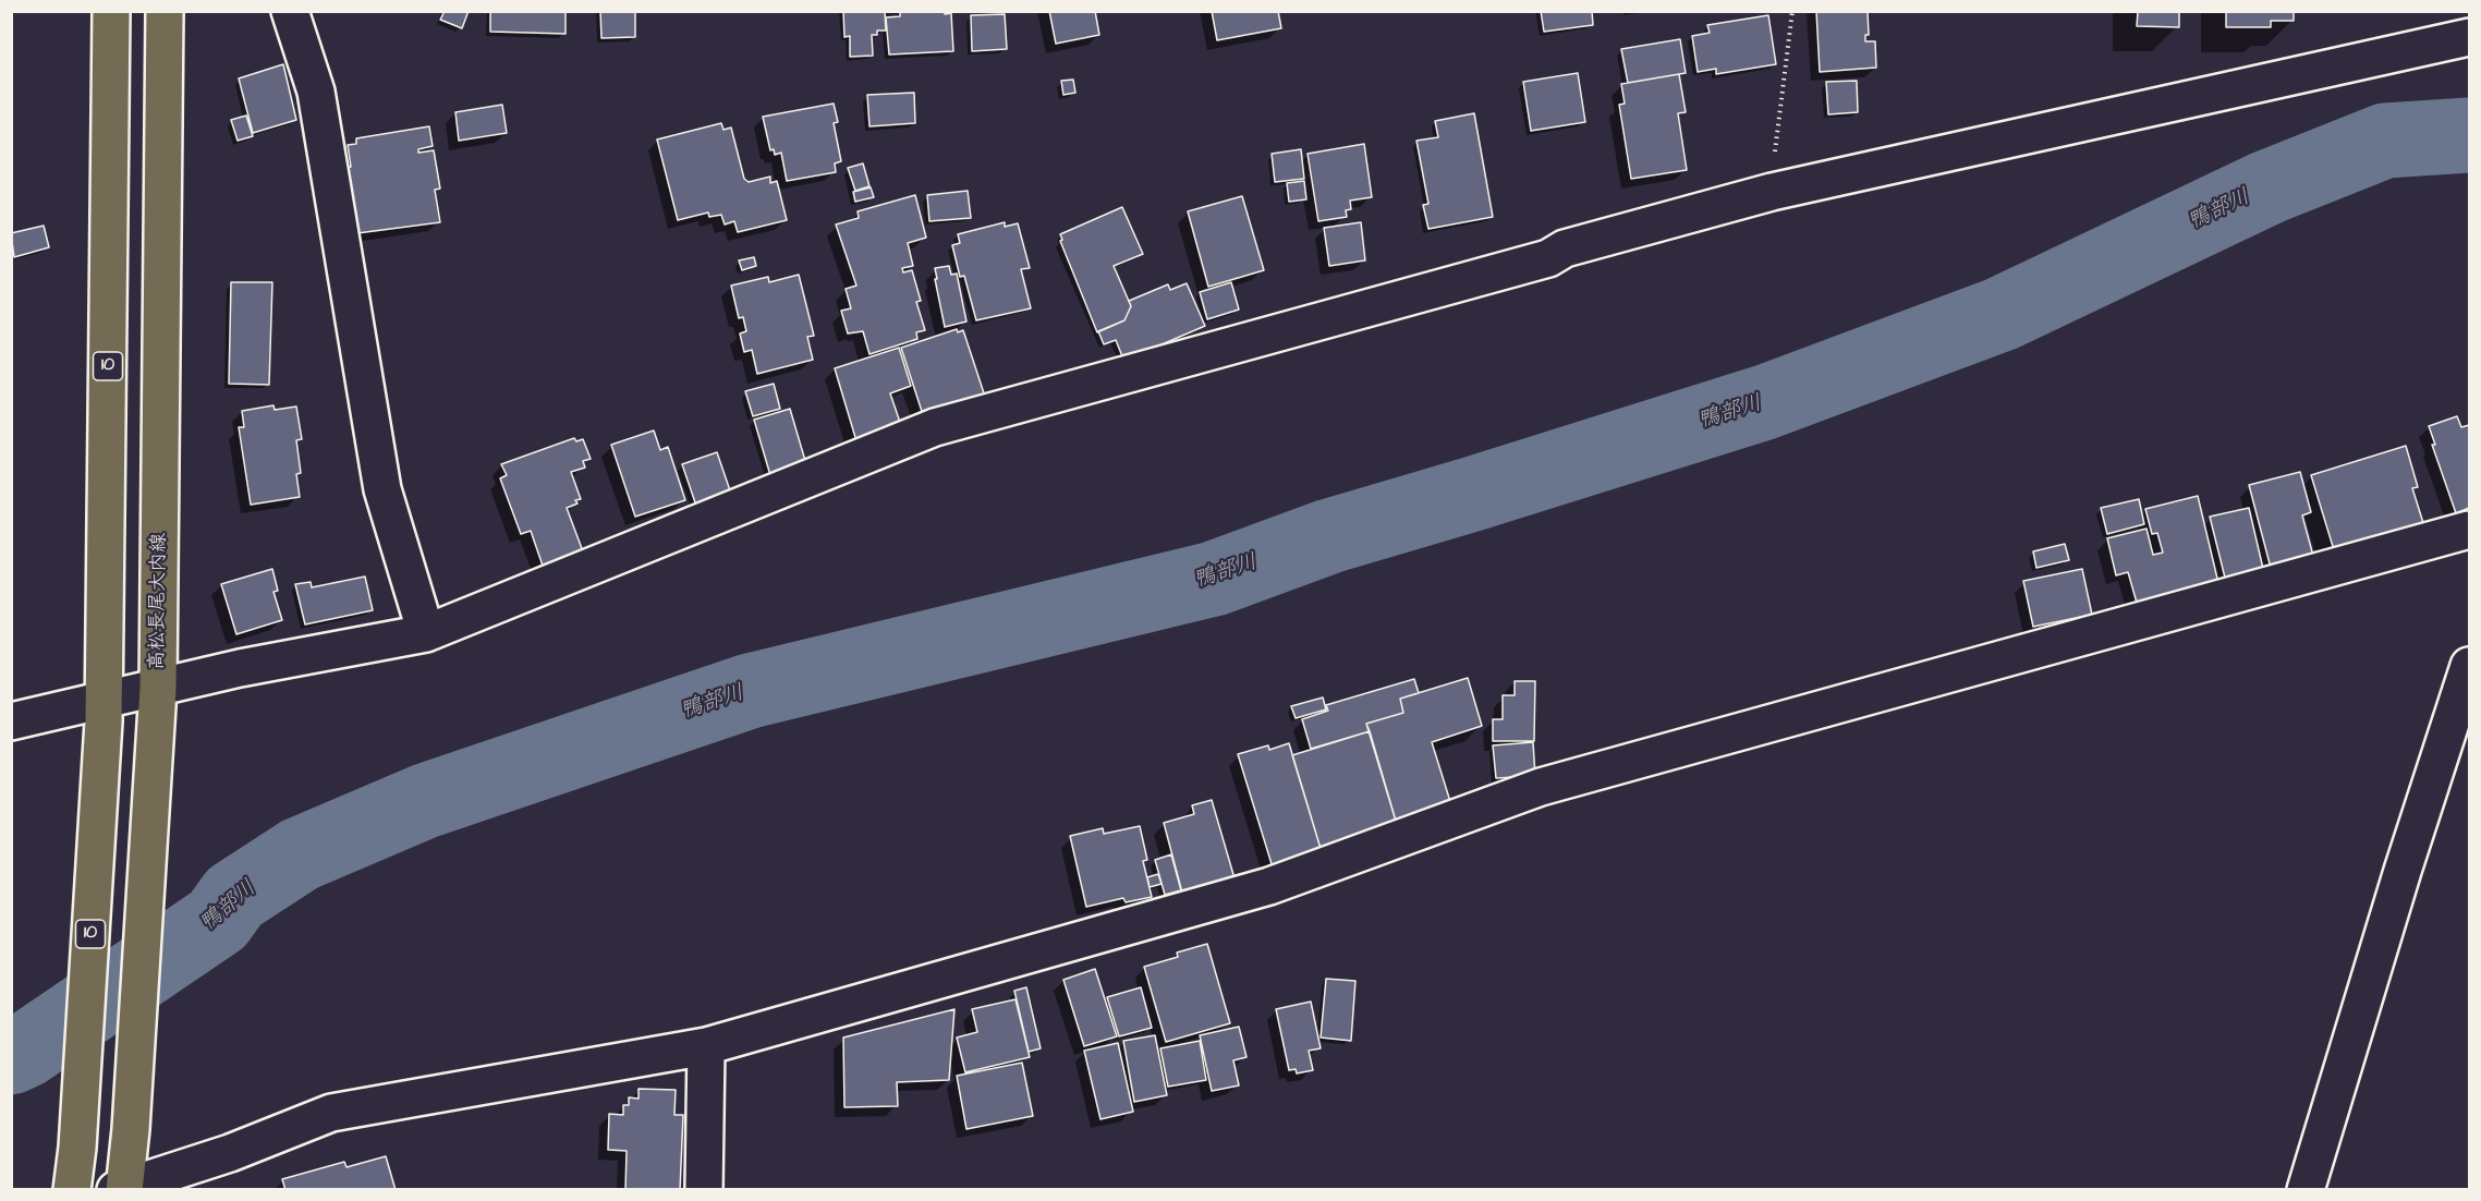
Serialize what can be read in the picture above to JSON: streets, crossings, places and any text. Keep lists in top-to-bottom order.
{
  "streets": {
    "main road": ["10", "高松長尾大内線"]
  },
  "water": ["鴨部川"]
}
